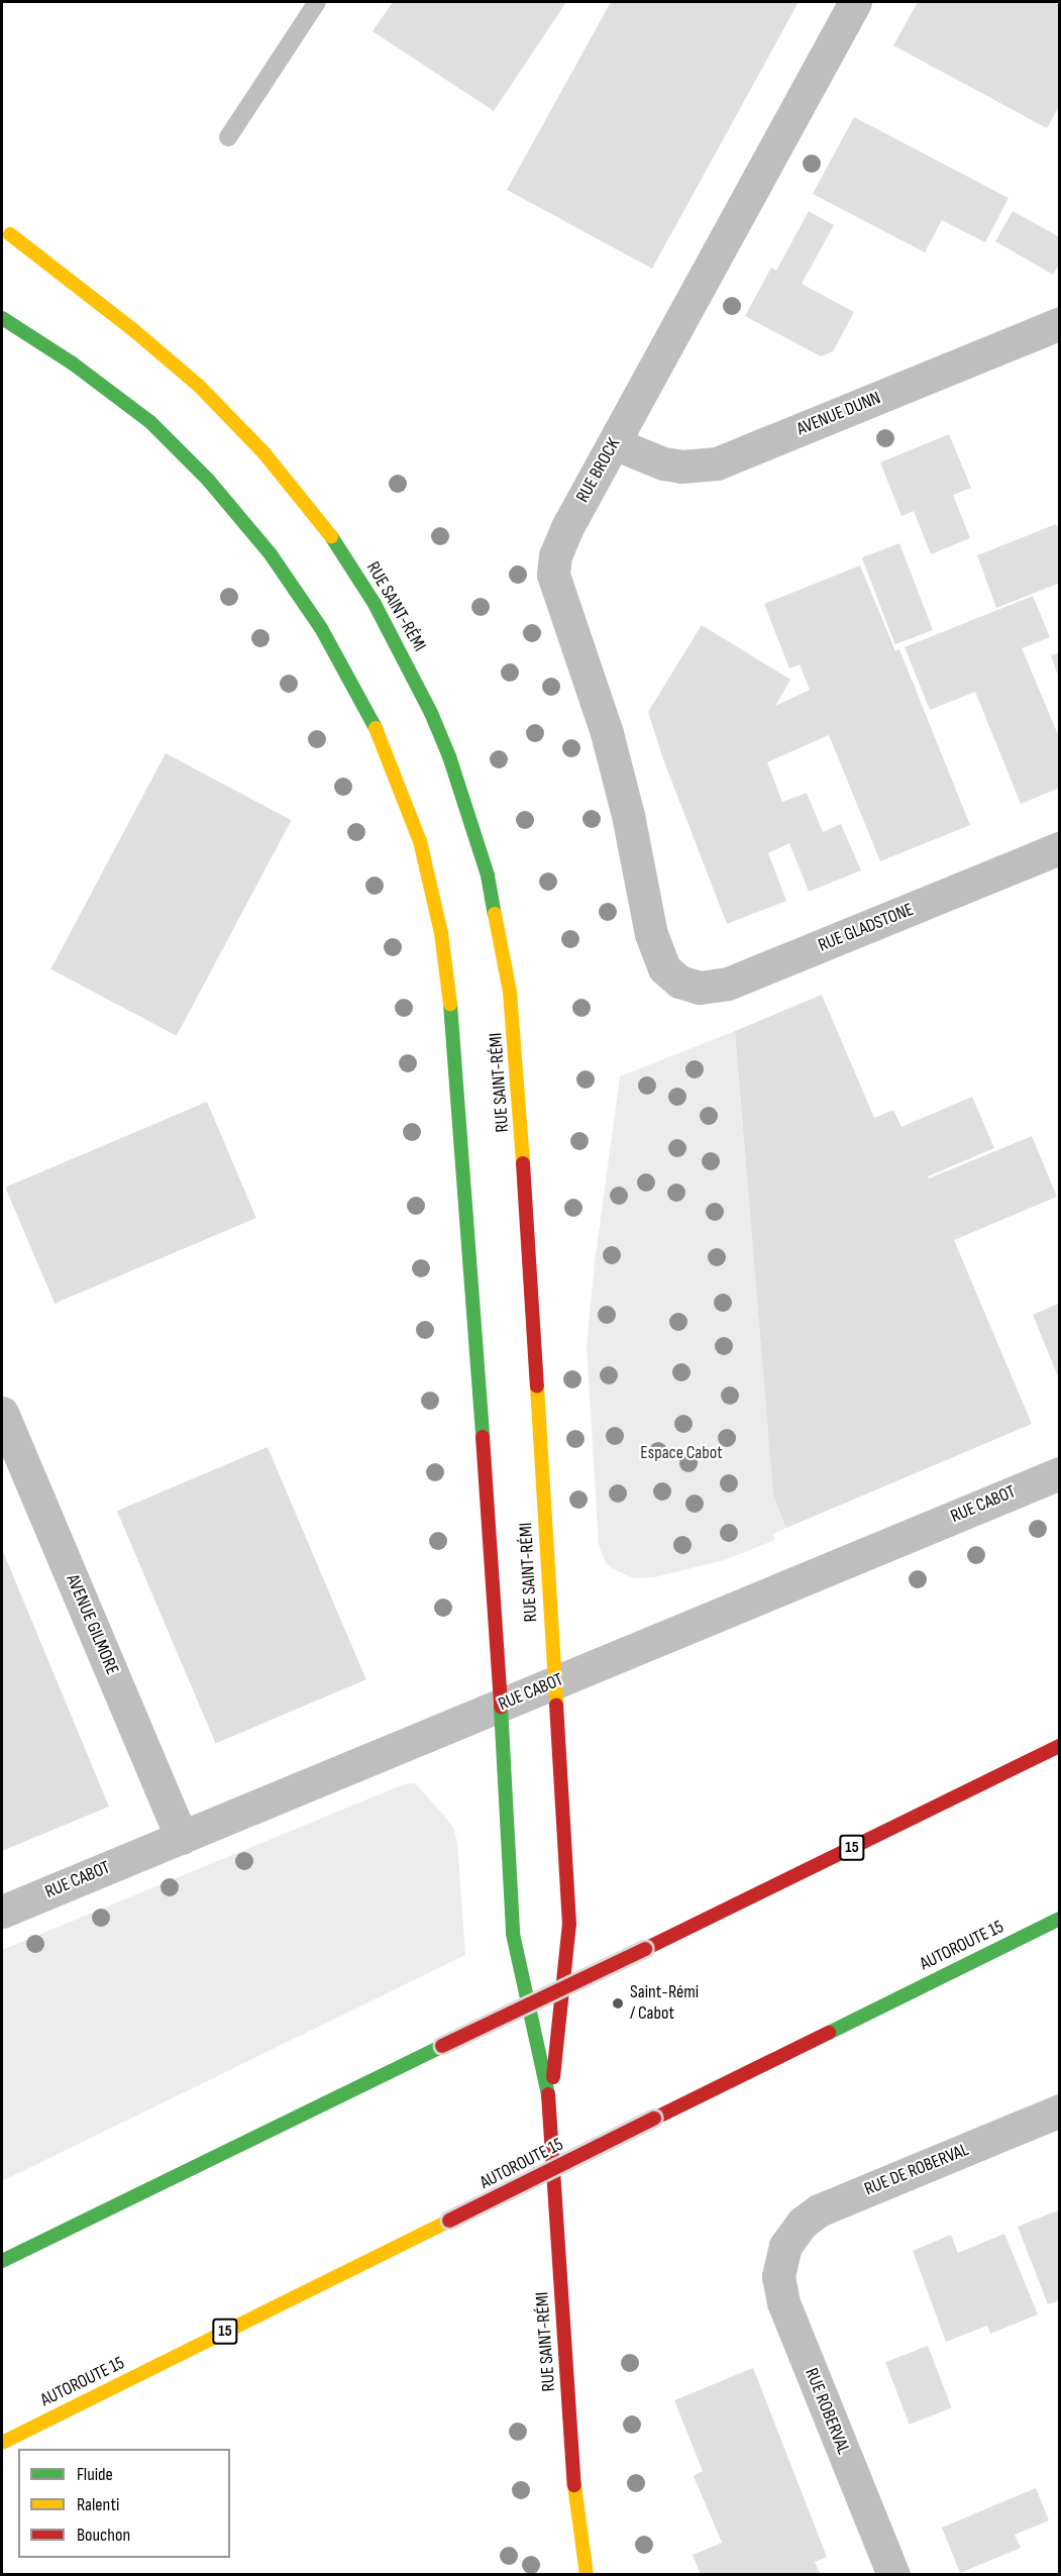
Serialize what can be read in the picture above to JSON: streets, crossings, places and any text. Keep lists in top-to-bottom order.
{
  "streets": {
    "main road": ["RUE SAINT-RÉMI", "15", "AUTOROUTE 15"],
    "street": [
      "AVENUE DUNN",
      "RUE BROCK",
      "RUE GLADSTONE",
      "RUE CABOT",
      "AVENUE GILMORE",
      "RUE DE ROBERVAL",
      "RUE ROBERVAL"
    ]
  },
  "crossings": [
    ["AVENUE DUNN", "RUE BROCK"],
    ["RUE BROCK", "RUE GLADSTONE"],
    ["RUE SAINT-RÉMI", "RUE CABOT"],
    ["RUE CABOT", "AVENUE GILMORE"],
    ["RUE DE ROBERVAL", "RUE ROBERVAL"]
  ],
  "parks": ["Espace Cabot"],
  "places": ["Saint-Rémi / Cabot"],
  "legend": ["Fluide", "Ralenti", "Bouchon"]
}
